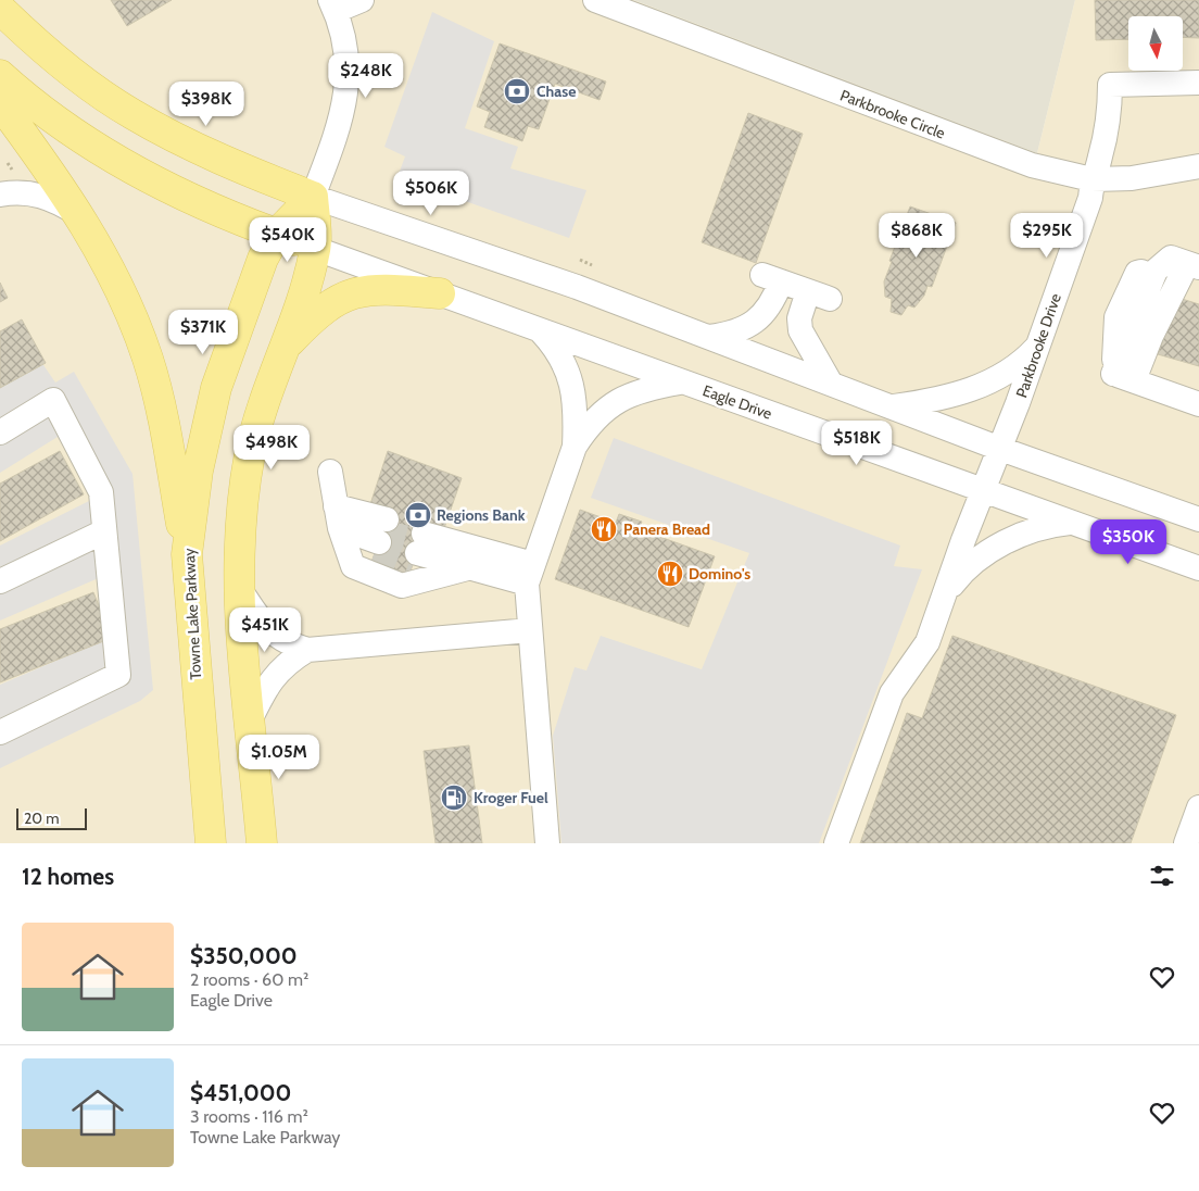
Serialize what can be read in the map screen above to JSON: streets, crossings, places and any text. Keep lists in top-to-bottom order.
{
  "streets": {
    "main road": ["Eagle Drive", "Towne Lake Parkway"],
    "street": ["Parkbrooke Circle", "Parkbrooke Drive"]
  },
  "crossings": [
    ["Parkbrooke Circle", "Parkbrooke Drive"],
    ["Parkbrooke Drive", "Eagle Drive"],
    ["Eagle Drive", "Towne Lake Parkway"]
  ],
  "places": {
    "bank": ["Chase", "Regions Bank"],
    "restaurant": ["Panera Bread", "Domino's"],
    "fuel station": ["Kroger Fuel"]
  },
  "scale_bar": "20 m",
  "north": "bottom",
  "page": {
    "price": [
      "$248K",
      "$398K",
      "$506K",
      "$868K",
      "$295K",
      "$540K",
      "$371K",
      "$518K",
      "$498K",
      "$350K",
      "$451K",
      "$1.05M"
    ],
    "scale": "20 m",
    "heading": "12 homes",
    "list": [
      {
        "name": "$350,000",
        "note": "2 rooms · 60 m² · Eagle Drive"
      },
      {
        "name": "$451,000",
        "note": "3 rooms · 116 m² · Towne Lake Parkway"
      }
    ]
  }
}
